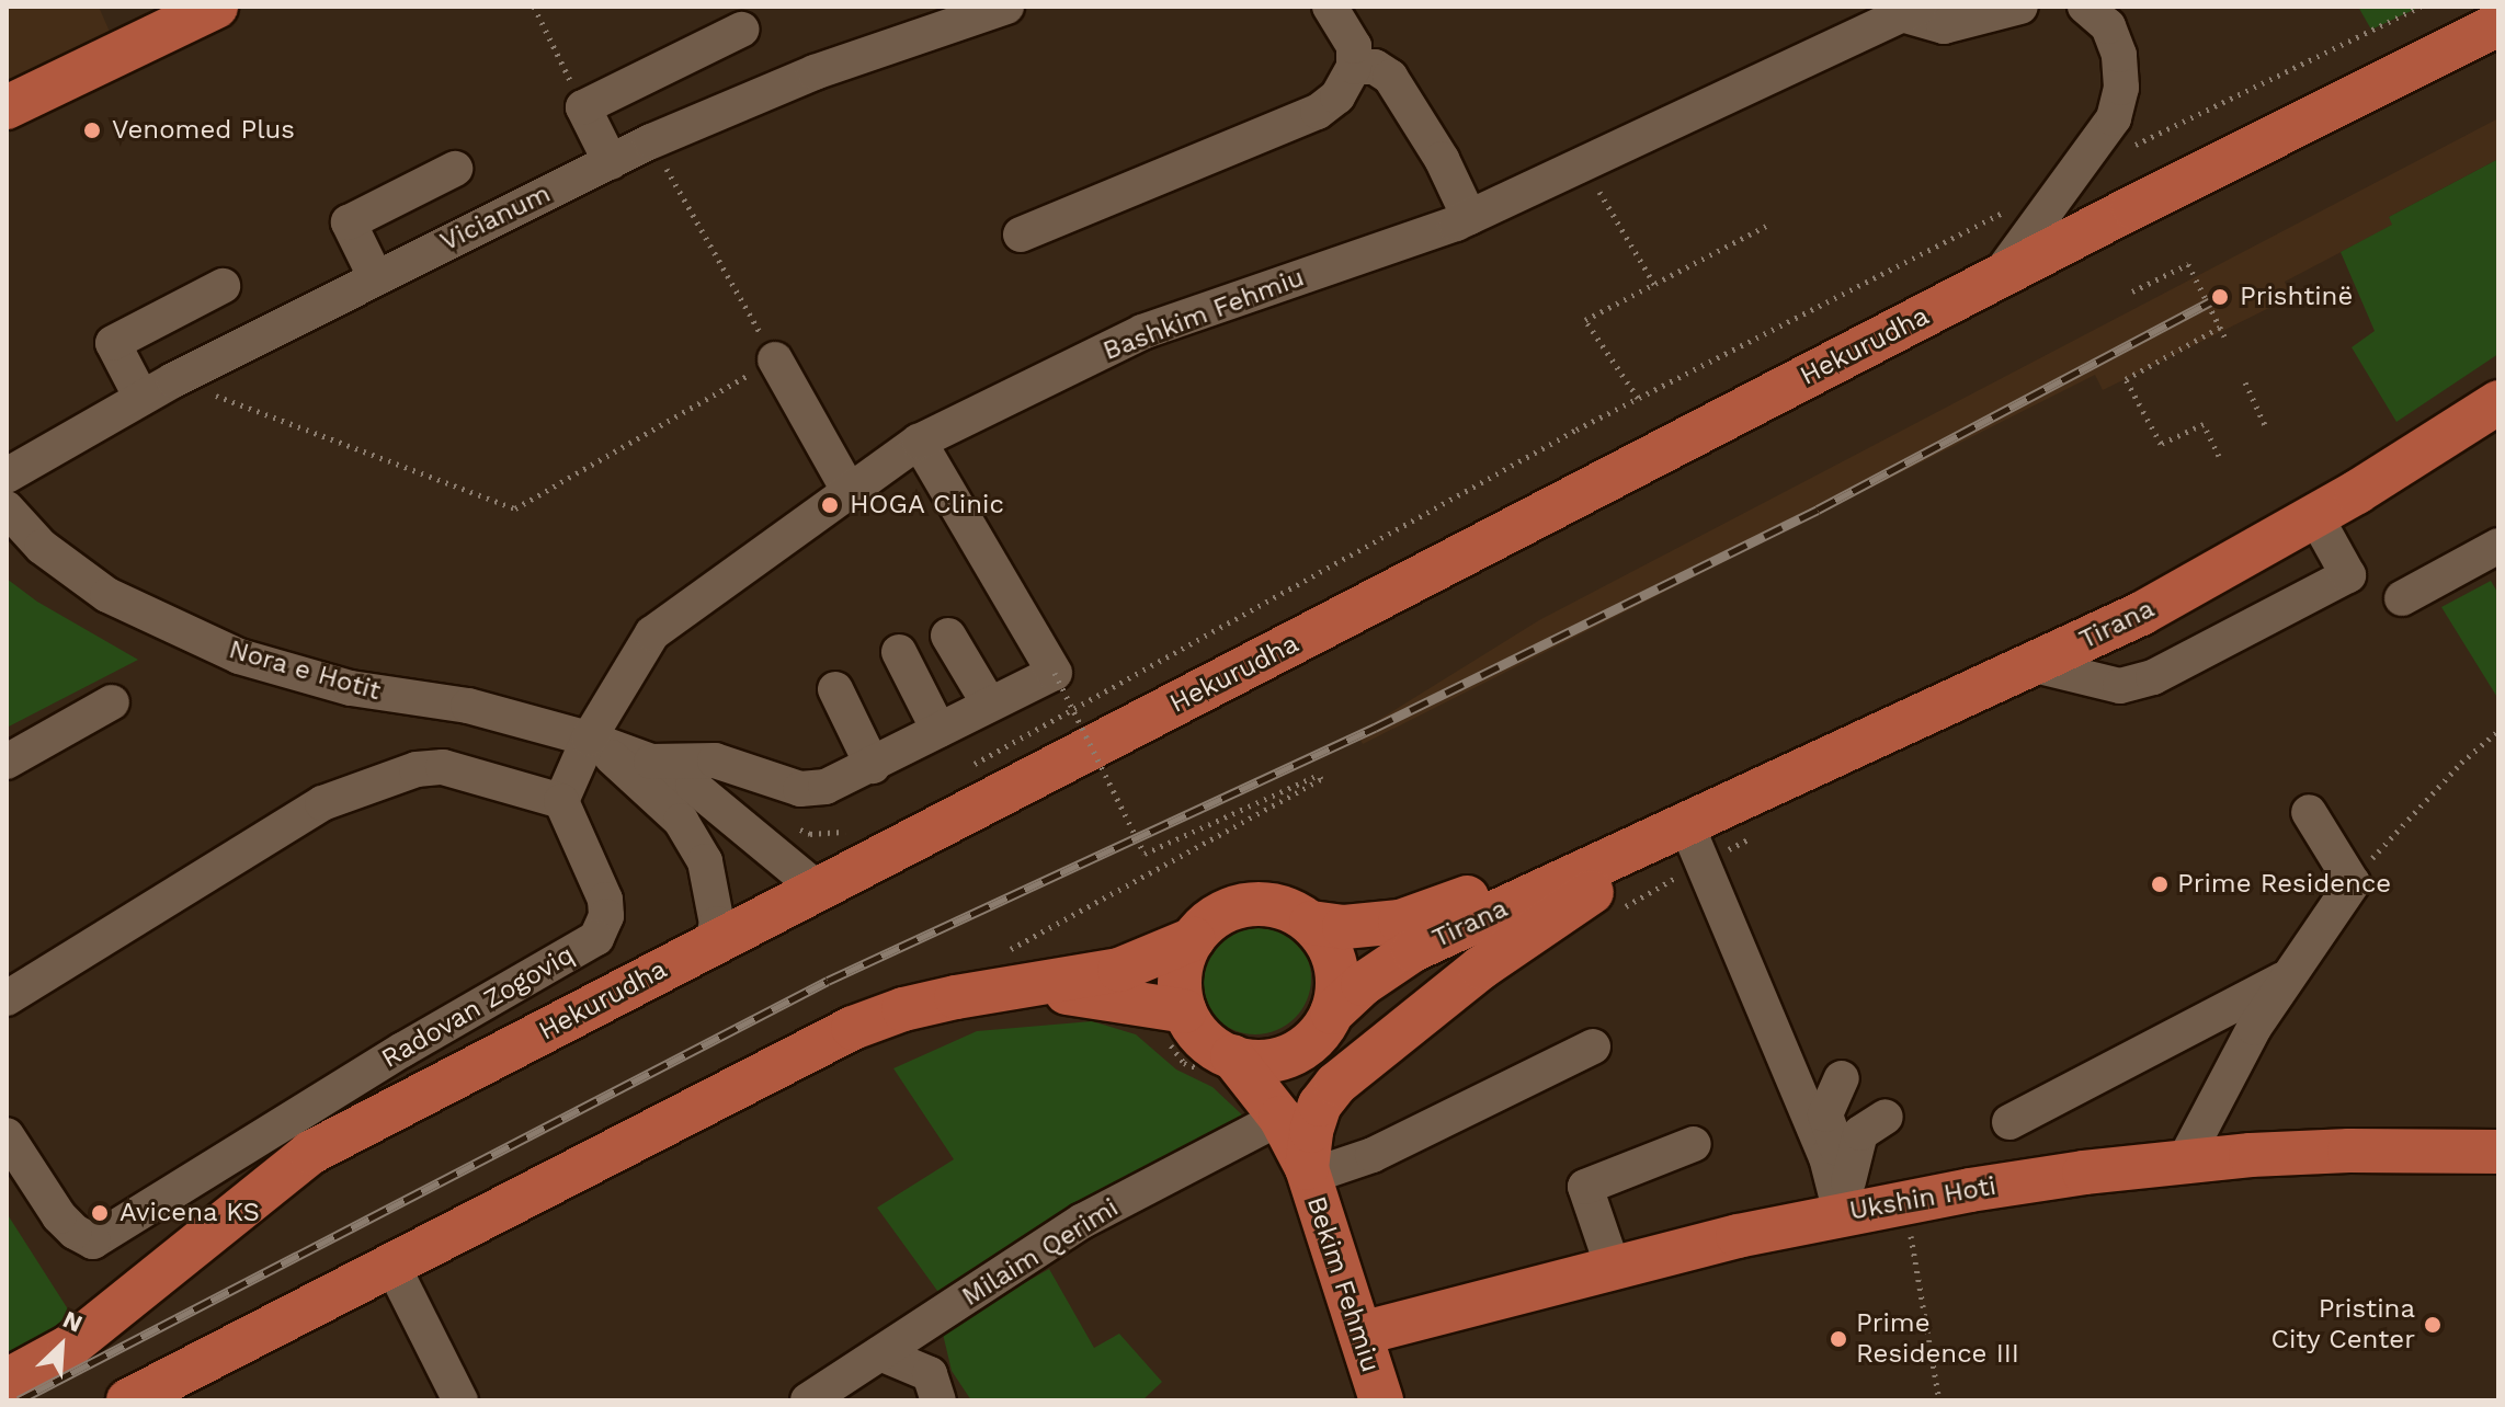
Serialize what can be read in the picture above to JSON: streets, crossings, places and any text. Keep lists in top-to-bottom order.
{
  "streets": {
    "main road": [
      "Hekurudha",
      "Tirana",
      "Ukshin Hoti",
      "Bekim Fehmiu"
    ],
    "street": [
      "Vicianum",
      "Bashkim Fehmiu",
      "Nora e Hotit",
      "Radovan Zogoviq",
      "Milaim Qerimi"
    ]
  },
  "crossings": [
    ["Bashkim Fehmiu", "Nora e Hotit"],
    ["Bashkim Fehmiu", "Radovan Zogoviq"],
    ["Hekurudha", "Nora e Hotit"],
    ["Tirana", "Bekim Fehmiu"],
    ["Ukshin Hoti", "Bekim Fehmiu"],
    ["Milaim Qerimi", "Bekim Fehmiu"]
  ],
  "places": [
    "Venomed Plus",
    "Prishtinë",
    "HOGA Clinic",
    "Prime Residence",
    "Avicena KS",
    "Pristina City Center",
    "Prime Residence III"
  ],
  "north": "top right"
}
